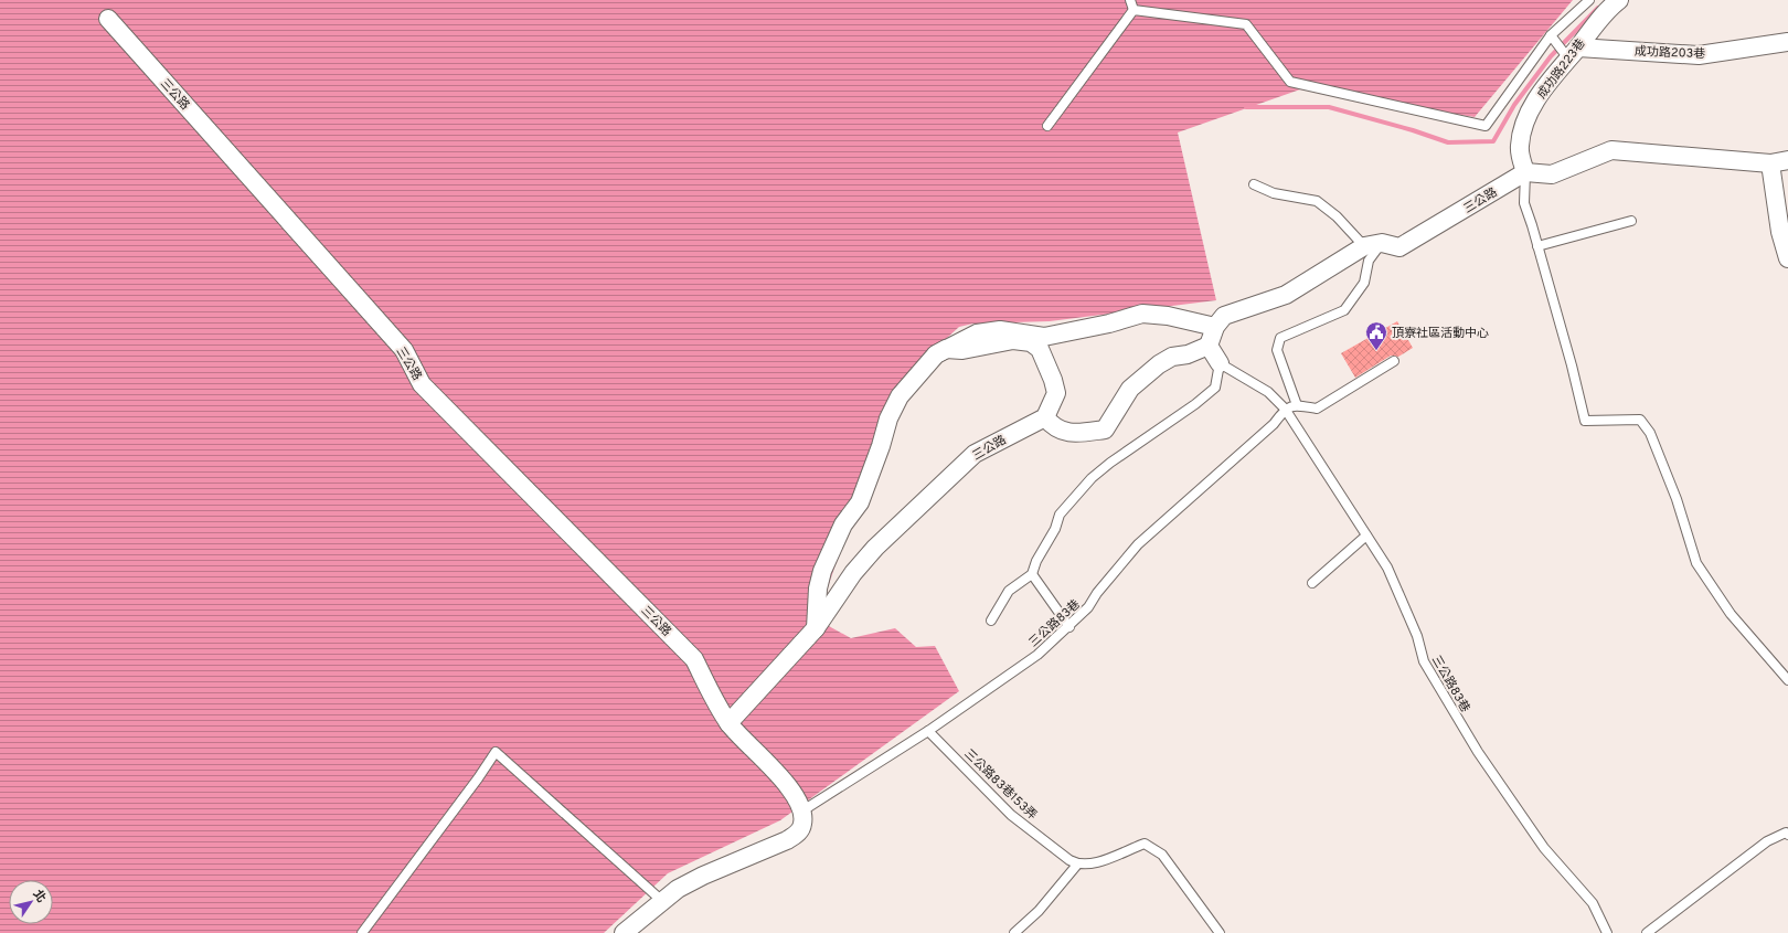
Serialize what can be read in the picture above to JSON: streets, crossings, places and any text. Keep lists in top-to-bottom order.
{
  "streets": {
    "street": ["成功路203巷", "成功路223巷", "三公路"],
    "lane": ["三公路83巷", "三公路83巷153弄"]
  },
  "crossings": [
    ["成功路203巷", "成功路223巷"],
    ["成功路223巷", "三公路"],
    ["三公路", "三公路83巷"],
    ["三公路83巷", "三公路83巷153弄"]
  ],
  "places": {
    "public building": ["頂寮社區活動中心"]
  },
  "north": "top right"
}
